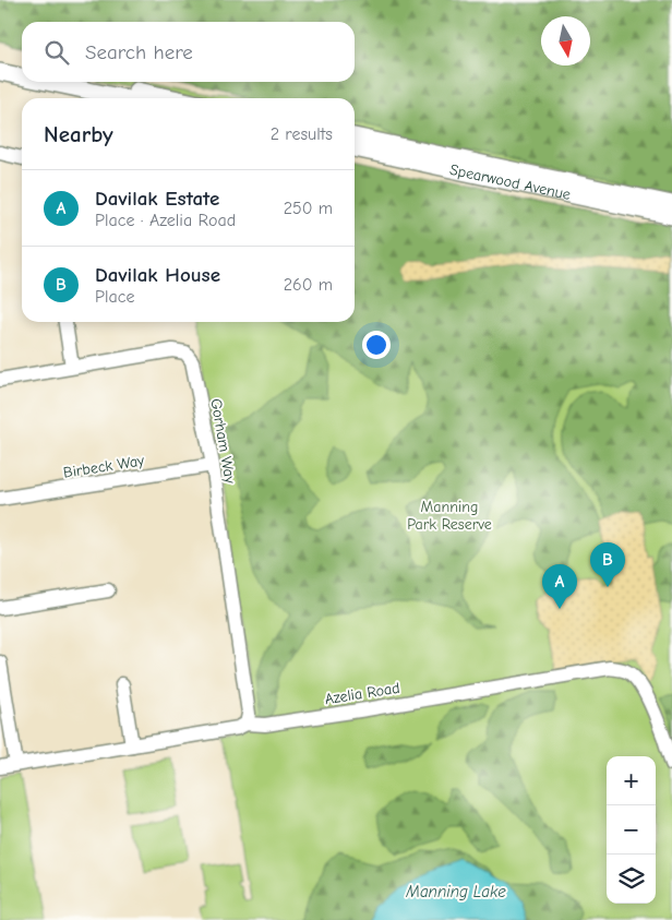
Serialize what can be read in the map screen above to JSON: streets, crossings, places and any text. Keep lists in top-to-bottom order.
{
  "streets": {
    "main road": ["Spearwood Avenue"],
    "street": ["Gorham Way", "Birbeck Way", "Azelia Road"]
  },
  "crossings": [
    ["Gorham Way", "Birbeck Way"],
    ["Gorham Way", "Azelia Road"]
  ],
  "water": ["Manning Lake"],
  "parks": ["Manning Park Reserve"],
  "north": "bottom",
  "page": {
    "search": "Search here",
    "heading": ["Nearby", "2 results"],
    "list": [
      {
        "mark": "A",
        "name": "Davilak Estate",
        "note": "Place · Azelia Road",
        "value": "250 m"
      },
      {
        "mark": "B",
        "name": "Davilak House",
        "note": "Place",
        "value": "260 m"
      }
    ],
    "pins": ["B", "A"],
    "map_buttons": ["+", "−"]
  }
}
